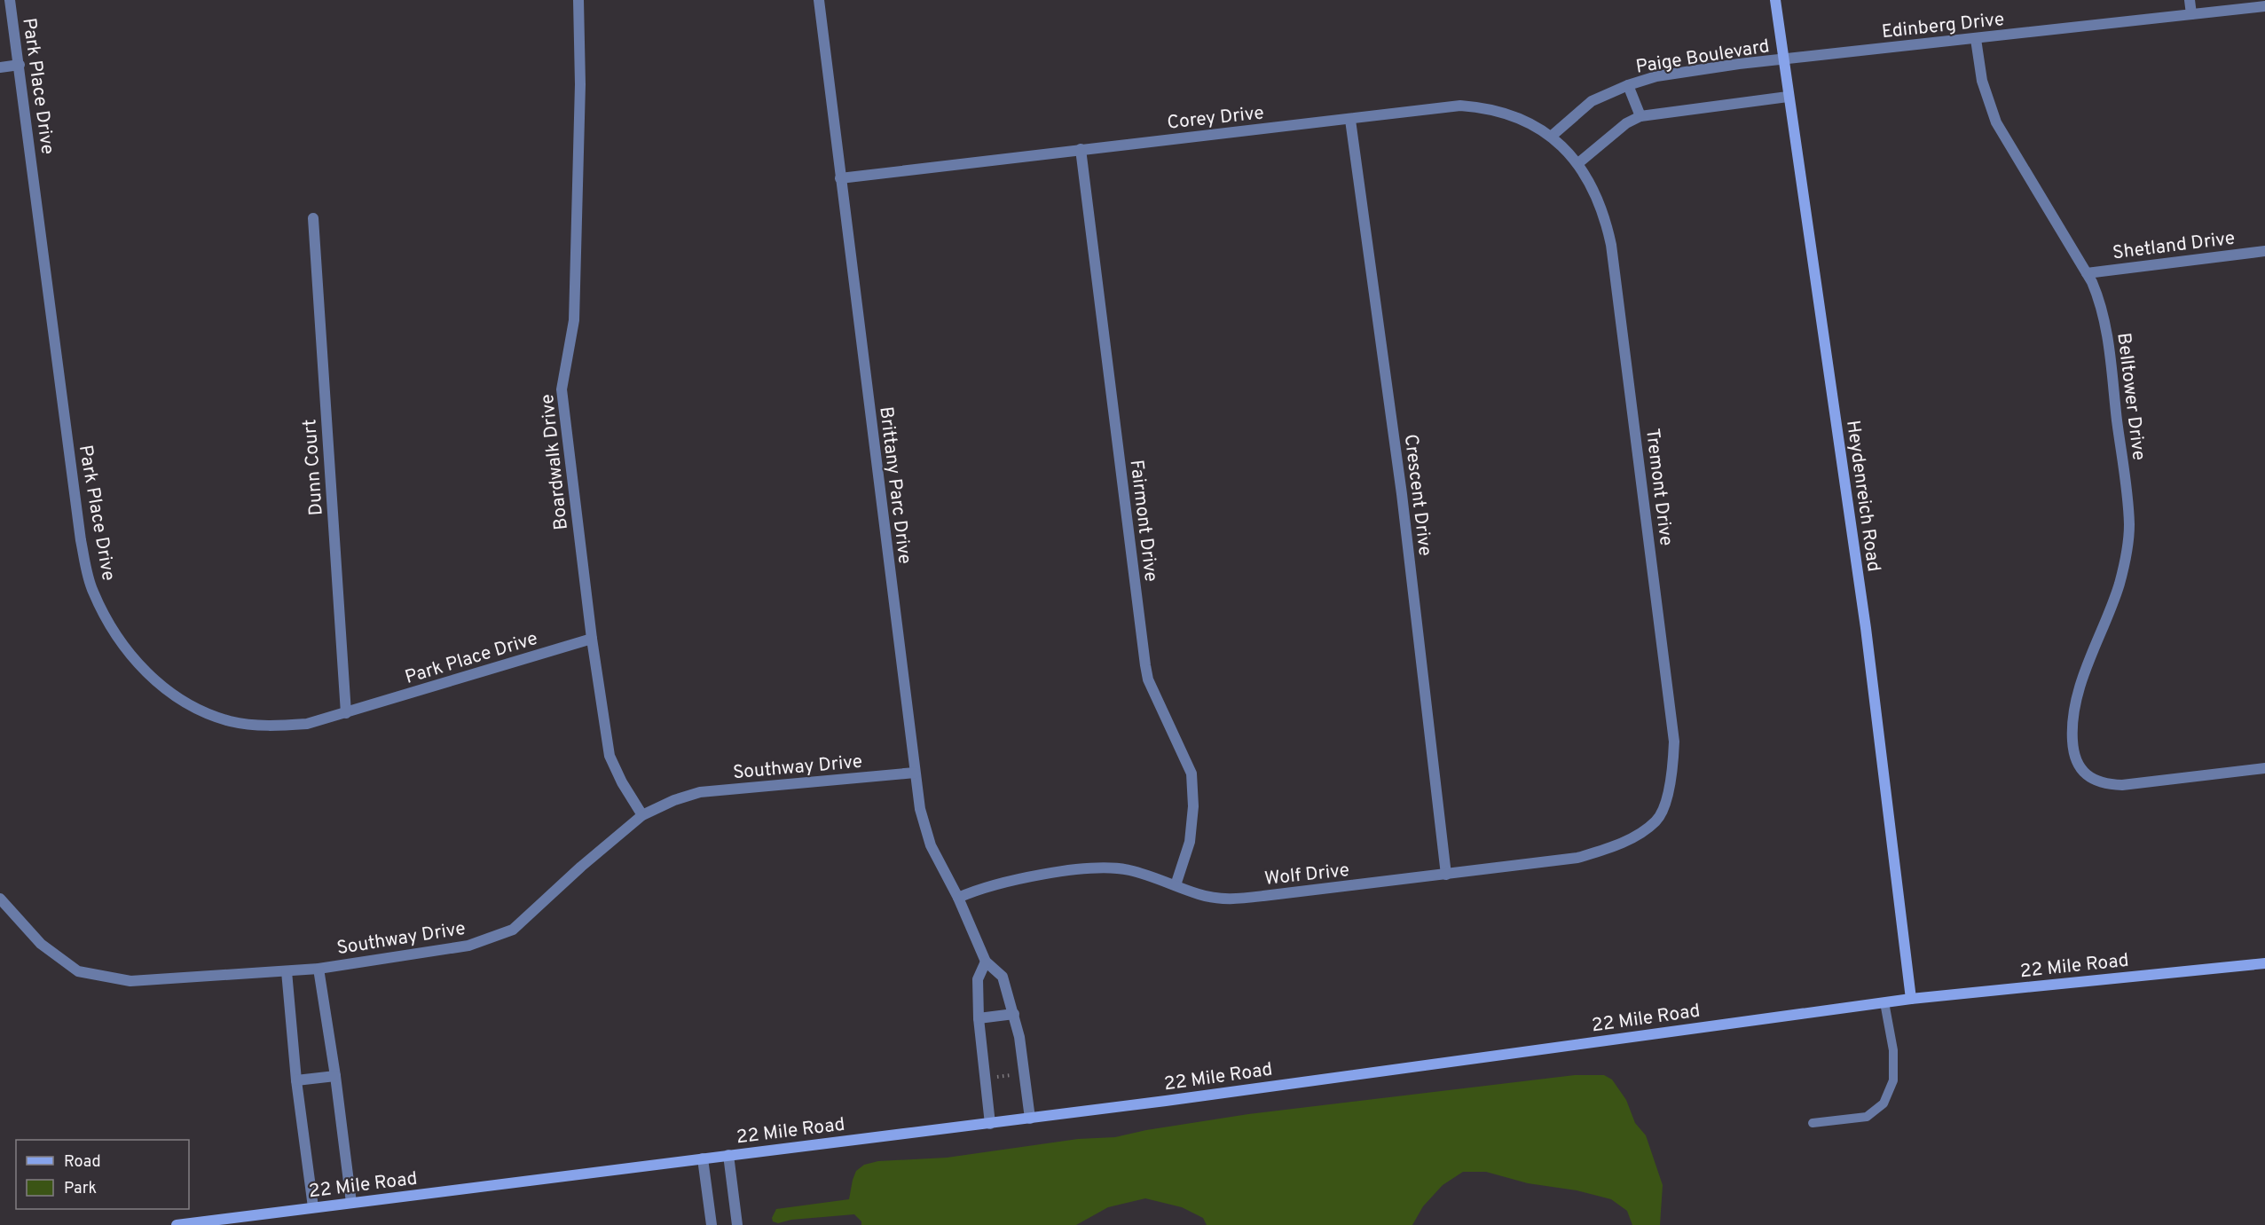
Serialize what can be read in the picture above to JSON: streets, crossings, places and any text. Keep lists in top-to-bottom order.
{
  "streets": {
    "street": [
      "Edinberg Drive",
      "Paige Boulevard",
      "Park Place Drive",
      "Corey Drive",
      "Shetland Drive",
      "Belltower Drive",
      "Boardwalk Drive",
      "Dunn Court",
      "Brittany Parc Drive",
      "Tremont Drive",
      "Crescent Drive",
      "Heydenreich Road",
      "Fairmont Drive",
      "Southway Drive",
      "Wolf Drive",
      "22 Mile Road"
    ]
  },
  "crossings": [
    ["Edinberg Drive", "Paige Boulevard"],
    ["Edinberg Drive", "Belltower Drive"],
    ["Edinberg Drive", "Heydenreich Road"],
    ["Paige Boulevard", "Corey Drive"],
    ["Paige Boulevard", "Heydenreich Road"],
    ["Park Place Drive", "Boardwalk Drive"],
    ["Park Place Drive", "Dunn Court"],
    ["Corey Drive", "Brittany Parc Drive"],
    ["Corey Drive", "Tremont Drive"],
    ["Corey Drive", "Crescent Drive"],
    ["Corey Drive", "Fairmont Drive"],
    ["Shetland Drive", "Belltower Drive"],
    ["Boardwalk Drive", "Southway Drive"],
    ["Brittany Parc Drive", "Southway Drive"],
    ["Brittany Parc Drive", "Wolf Drive"],
    ["Brittany Parc Drive", "22 Mile Road"],
    ["Tremont Drive", "Wolf Drive"],
    ["Crescent Drive", "Wolf Drive"],
    ["Heydenreich Road", "22 Mile Road"],
    ["Fairmont Drive", "Wolf Drive"]
  ],
  "legend": ["Road", "Park"]
}
